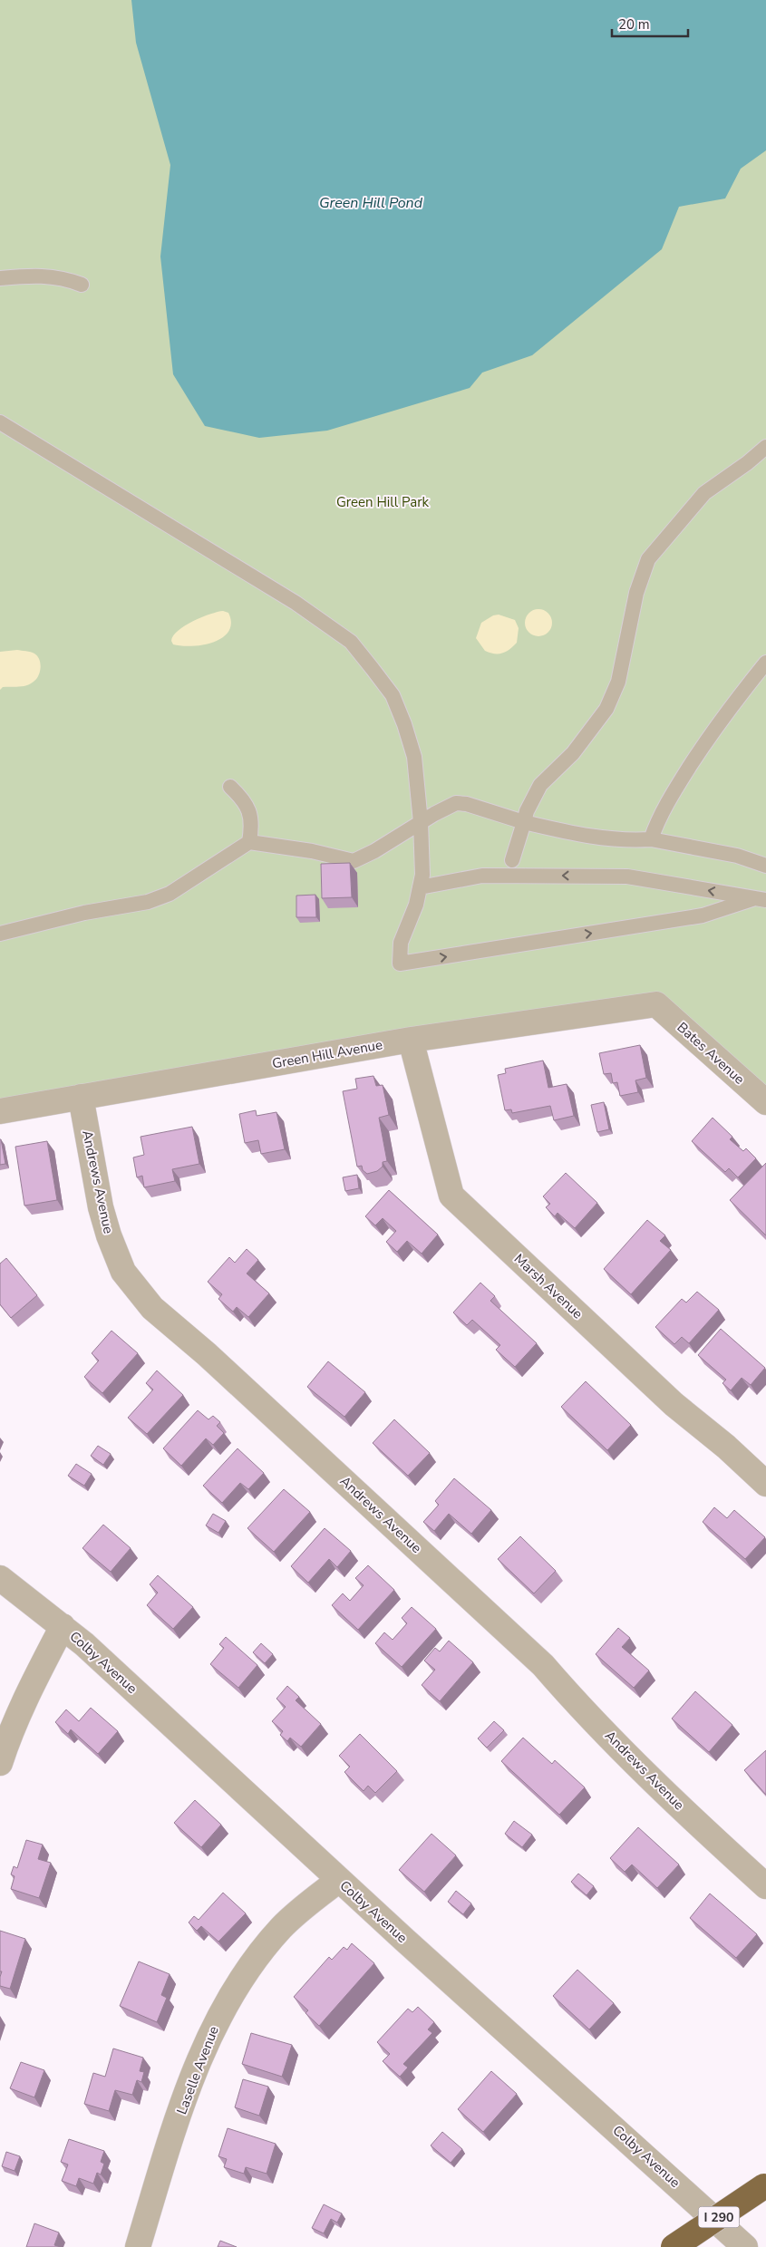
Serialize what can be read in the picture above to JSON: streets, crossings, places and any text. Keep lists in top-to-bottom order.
{
  "streets": {
    "highway": ["I 290"],
    "street": [
      "Bates Avenue",
      "Green Hill Avenue",
      "Andrews Avenue",
      "Marsh Avenue",
      "Colby Avenue",
      "Laselle Avenue"
    ]
  },
  "crossings": [
    ["Bates Avenue", "Green Hill Avenue"],
    ["Green Hill Avenue", "Andrews Avenue"],
    ["Green Hill Avenue", "Marsh Avenue"],
    ["Colby Avenue", "Laselle Avenue"]
  ],
  "water": ["Green Hill Pond"],
  "parks": ["Green Hill Park"],
  "scale_bar": "20 m"
}
